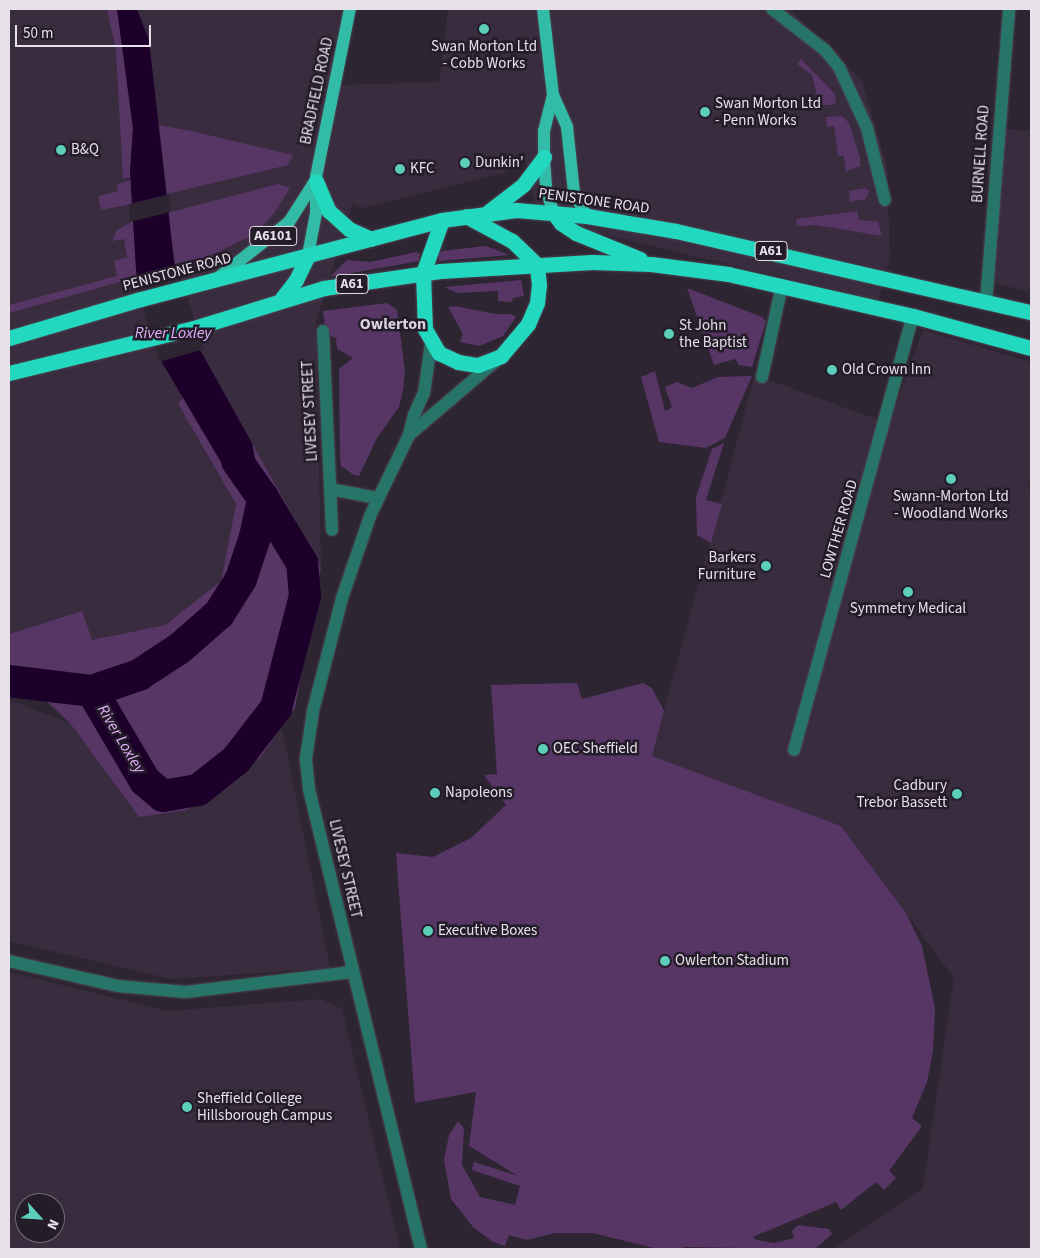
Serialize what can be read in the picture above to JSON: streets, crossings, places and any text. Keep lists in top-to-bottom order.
{
  "streets": {
    "highway": ["PENISTONE ROAD", "A61"],
    "main road": ["BRADFIELD ROAD", "A6101"],
    "street": ["BURNELL ROAD", "LIVESEY STREET", "LOWTHER ROAD"]
  },
  "crossings": [
    ["BRADFIELD ROAD", "A6101"],
    ["BURNELL ROAD", "PENISTONE ROAD"],
    ["PENISTONE ROAD", "A6101"],
    ["A61", "LOWTHER ROAD"]
  ],
  "districts": ["Owlerton"],
  "water": ["River Loxley"],
  "places": [
    "Swan Morton Ltd - Cobb Works",
    "Swan Morton Ltd - Penn Works",
    "B&Q",
    "Dunkin'",
    "KFC",
    "St John the Baptist",
    "Old Crown Inn",
    "Swann-Morton Ltd - Woodland Works",
    "Barkers Furniture",
    "Symmetry Medical",
    "OEC Sheffield",
    "Napoleons",
    "Cadbury Trebor Bassett",
    "Executive Boxes",
    "Owlerton Stadium",
    "Sheffield College Hillsborough Campus"
  ],
  "scale_bar": "50 m",
  "north": "bottom right"
}
